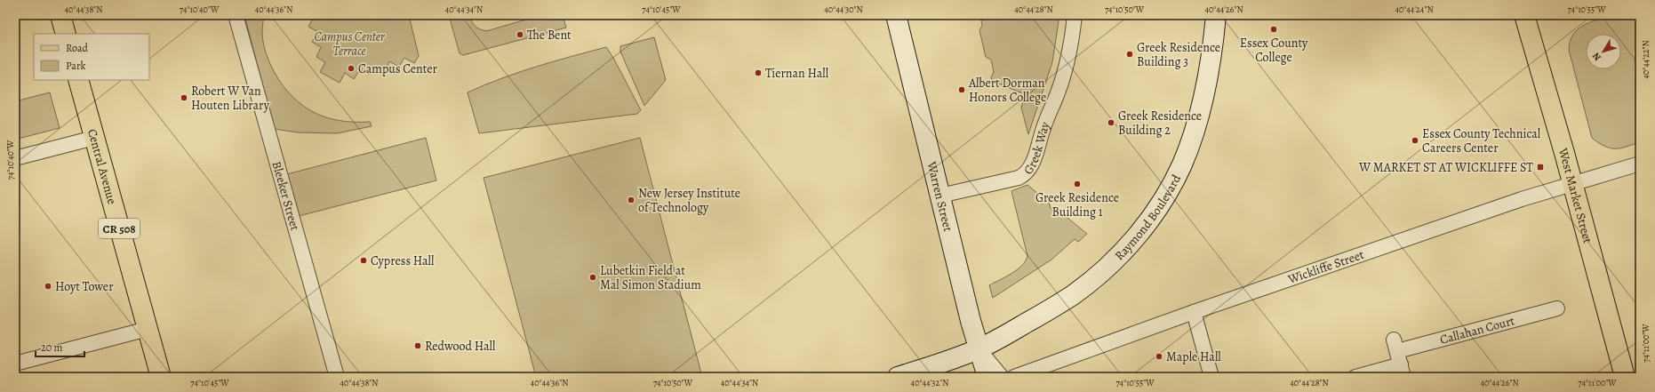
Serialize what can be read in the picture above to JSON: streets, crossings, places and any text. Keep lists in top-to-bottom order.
{
  "streets": {
    "main road": [
      "Central Avenue",
      "West Market Street",
      "Warren Street",
      "Raymond Boulevard",
      "CR 508"
    ],
    "street": [
      "Greek Way",
      "Bleeker Street",
      "Wickliffe Street",
      "Callahan Court"
    ]
  },
  "crossings": [
    ["Greek Way", "Warren Street"],
    ["West Market Street", "Wickliffe Street"],
    ["Warren Street", "Raymond Boulevard"]
  ],
  "parks": ["Campus Center Terrace"],
  "places": {
    "other": [
      "Essex County College",
      "The Bent",
      "Greek Residence Building 3",
      "Campus Center",
      "Tiernan Hall",
      "Albert Dorman Honors College",
      "Robert W Van Houten Library",
      "Greek Residence Building 2",
      "Essex County Technical Careers Center",
      "Greek Residence Building 1",
      "New Jersey Institute of Technology",
      "Cypress Hall",
      "Lubetkin Field at Mal Simon Stadium",
      "Hoyt Tower",
      "Redwood Hall",
      "Maple Hall"
    ],
    "transit": ["W MARKET ST AT WICKLIFFE ST"]
  },
  "legend": ["Road", "Park"],
  "scale_bar": "20 m",
  "north": "bottom left",
  "coordinates": [
    "40°44'38\"N",
    "74°10'40\"W",
    "40°44'36\"N",
    "40°44'34\"N",
    "74°10'45\"W",
    "40°44'30\"N",
    "40°44'28\"N",
    "74°10'50\"W",
    "40°44'26\"N",
    "40°44'24\"N",
    "74°10'55\"W",
    "40°44'22\"N",
    "74°11'00\"W",
    "40°44'32\"N"
  ]
}
